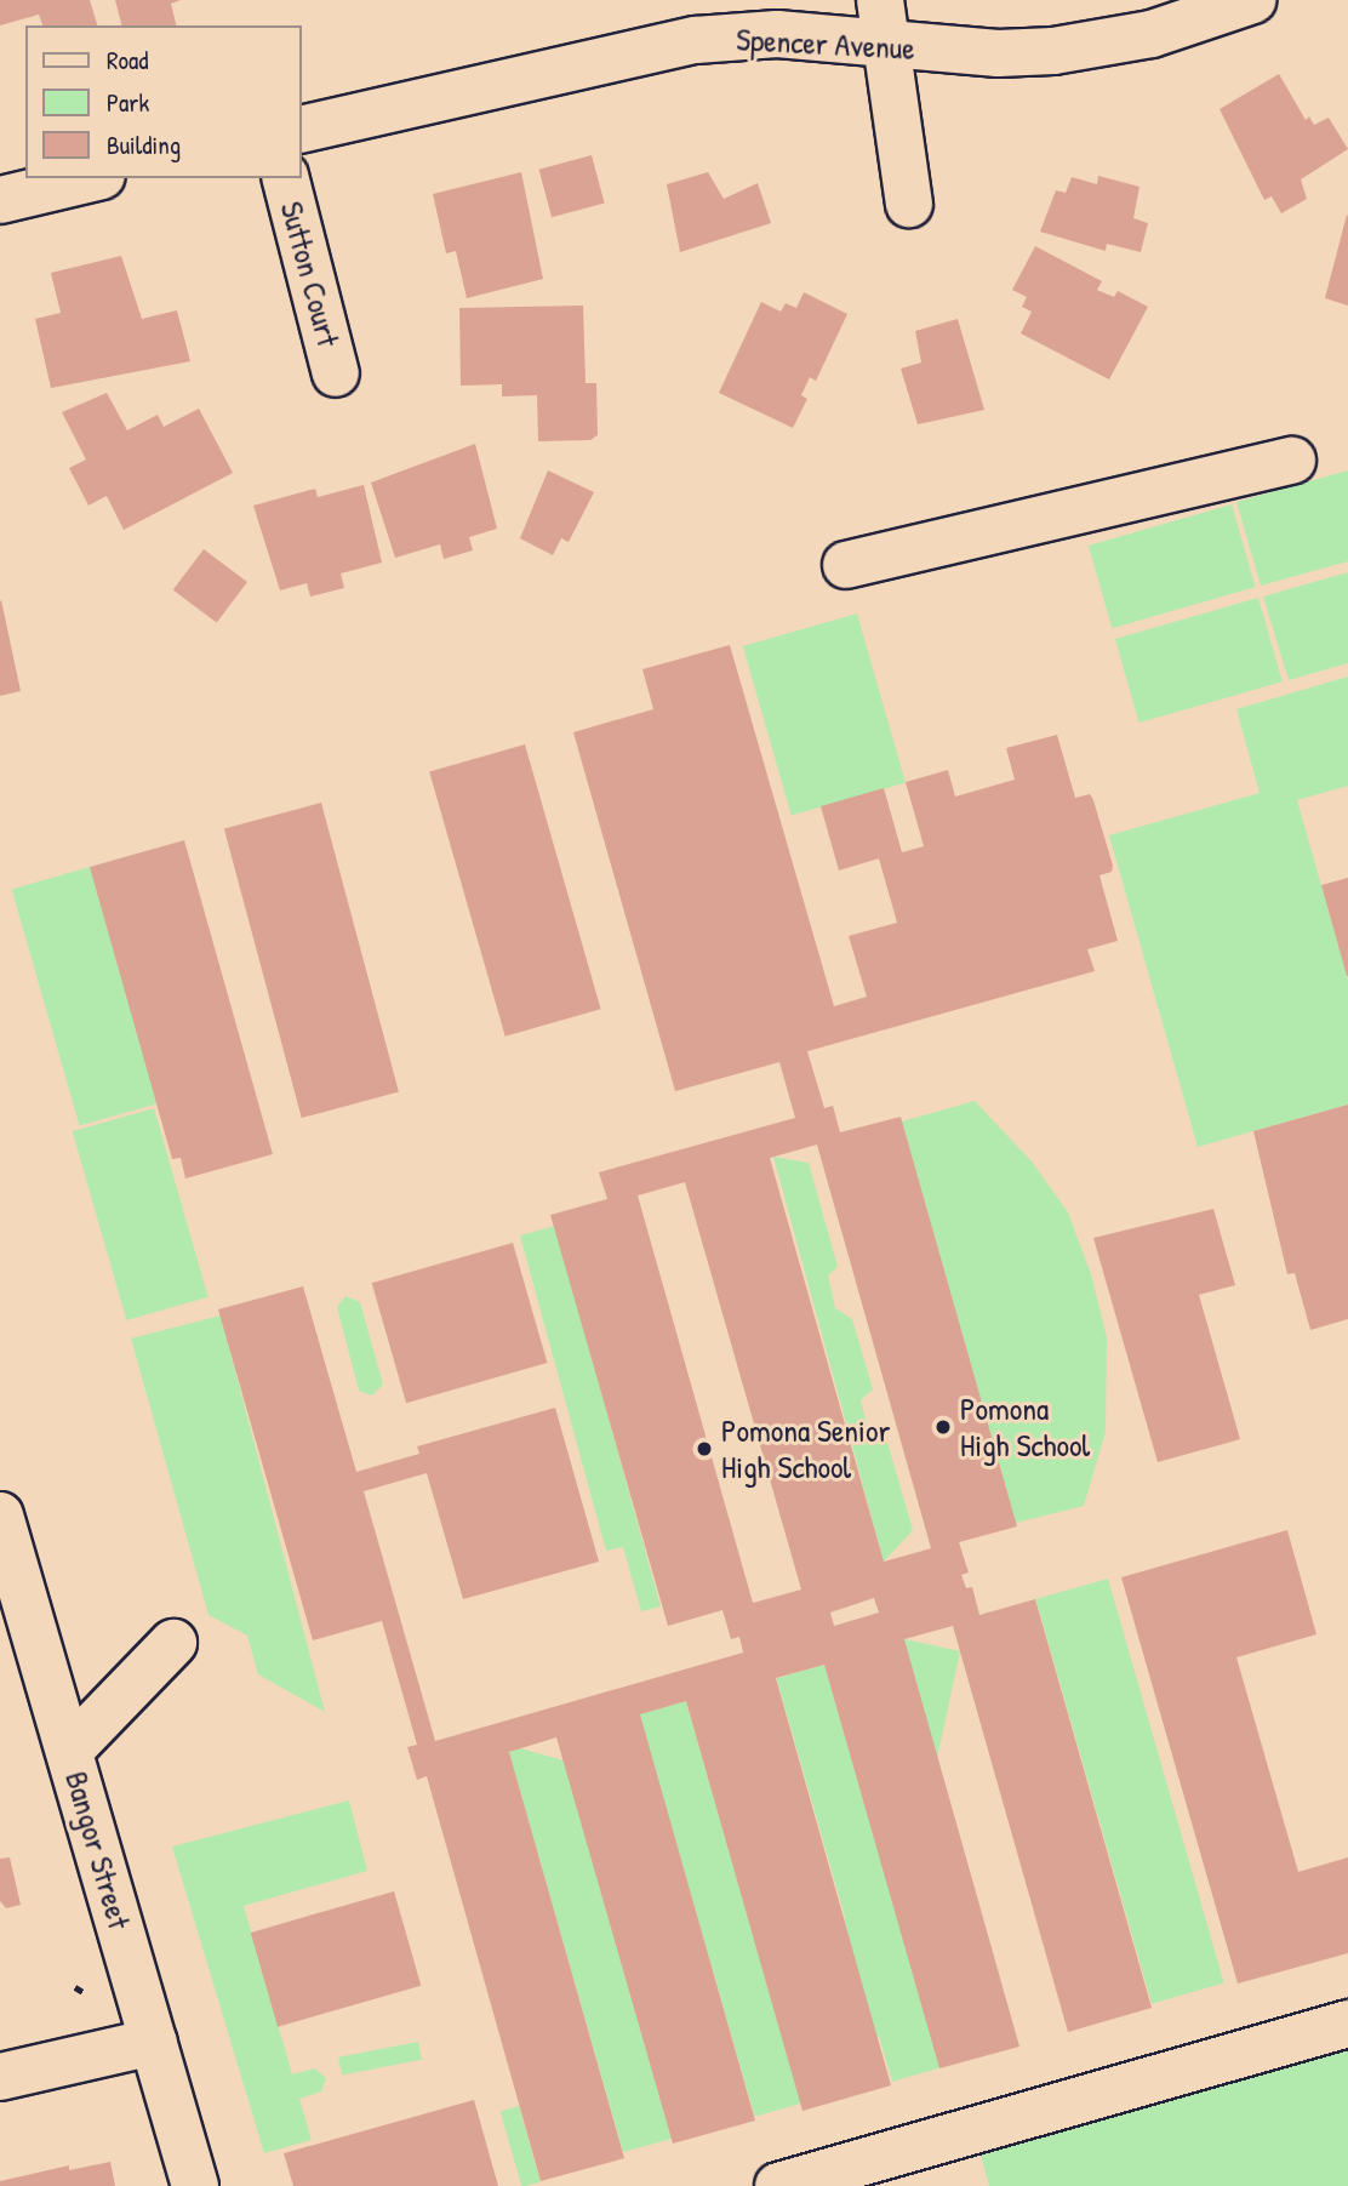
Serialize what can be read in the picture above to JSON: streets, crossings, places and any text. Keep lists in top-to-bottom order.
{
  "streets": {
    "street": ["Spencer Avenue", "Sutton Court", "Bangor Street"]
  },
  "places": ["Pomona High School", "Pomona Senior High School"],
  "legend": ["Road", "Park", "Building"]
}
